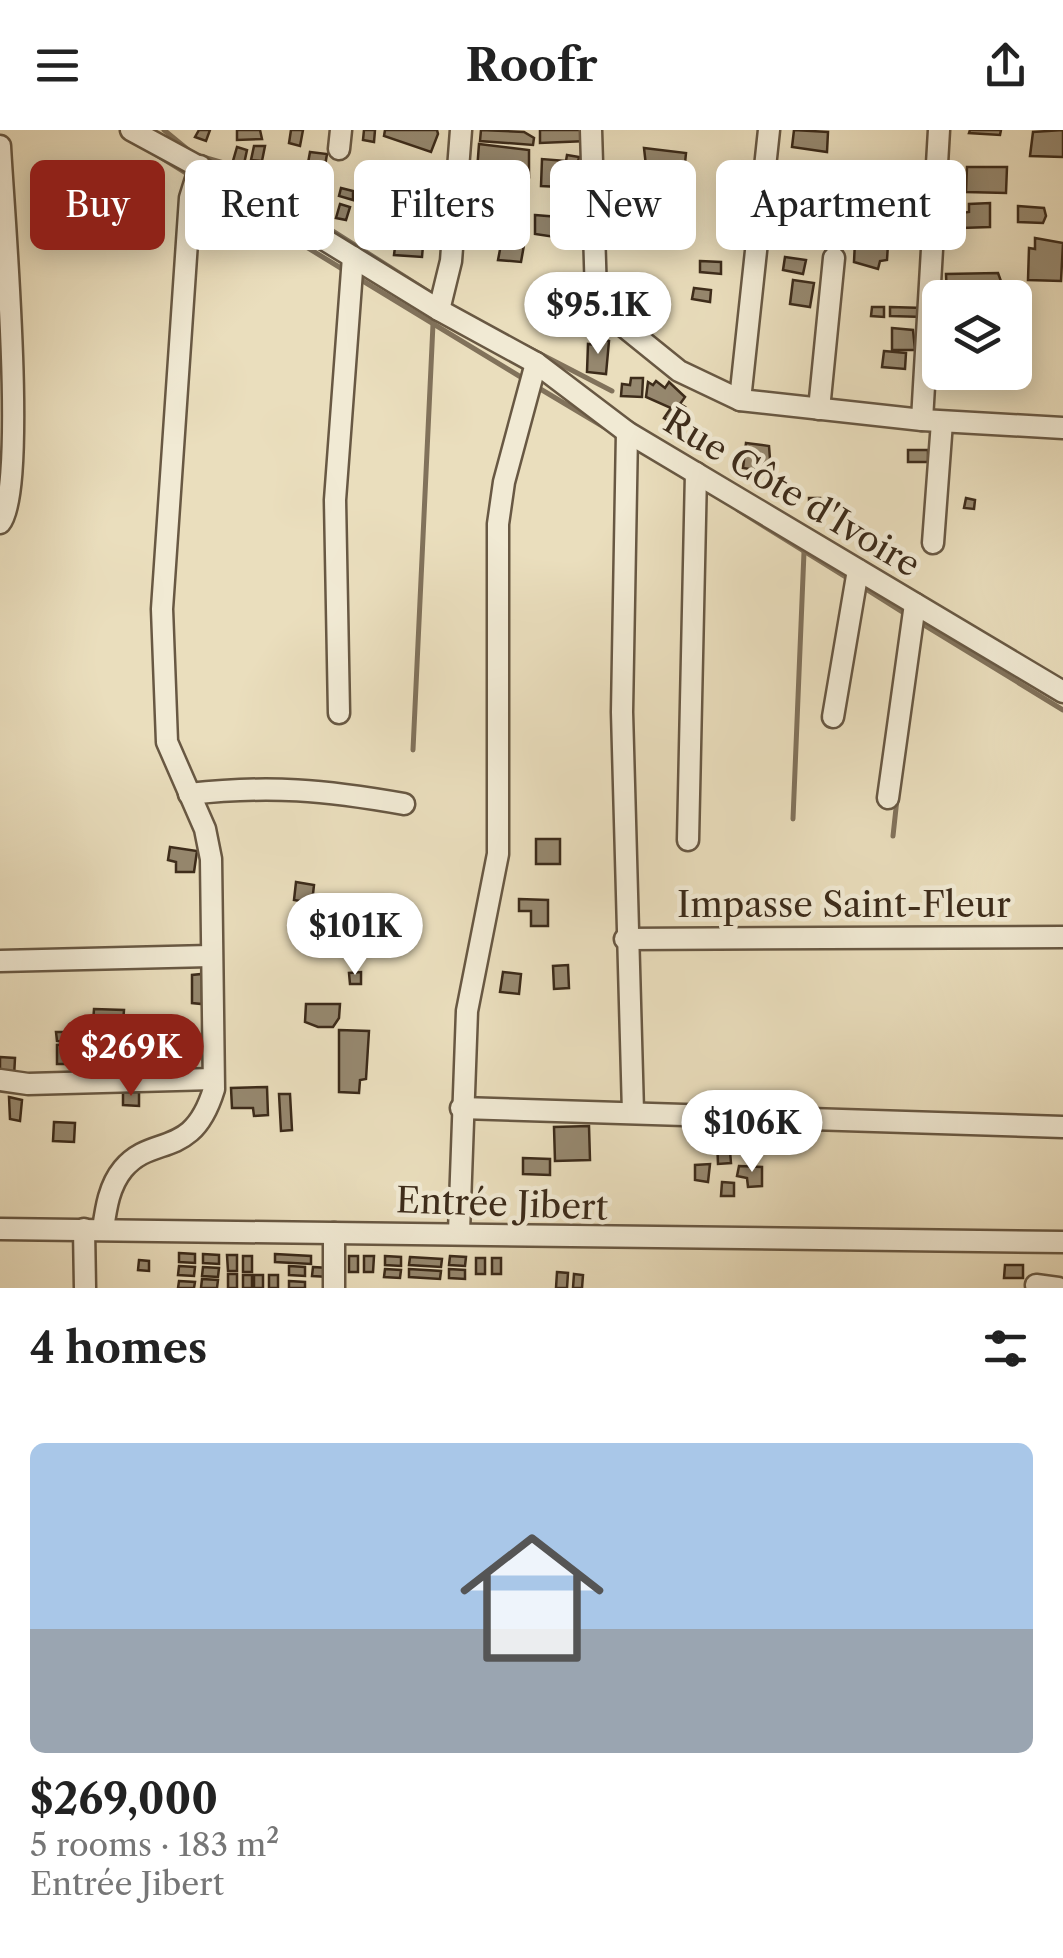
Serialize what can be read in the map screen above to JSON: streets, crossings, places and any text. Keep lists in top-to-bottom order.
{
  "streets": {
    "street": ["Rue Côte d'Ivoire", "Impasse Saint-Fleur", "Entrée Jibert"]
  },
  "page": {
    "header": "Roofr",
    "chip": [
      "Buy",
      "Rent",
      "Filters",
      "New",
      "Apartment"
    ],
    "price": [
      "$95.1K",
      "$101K",
      "$269K",
      "$106K"
    ],
    "heading": "4 homes",
    "list": [
      {
        "name": "$269,000",
        "note": "5 rooms · 183 m² · Entrée Jibert"
      }
    ]
  }
}
